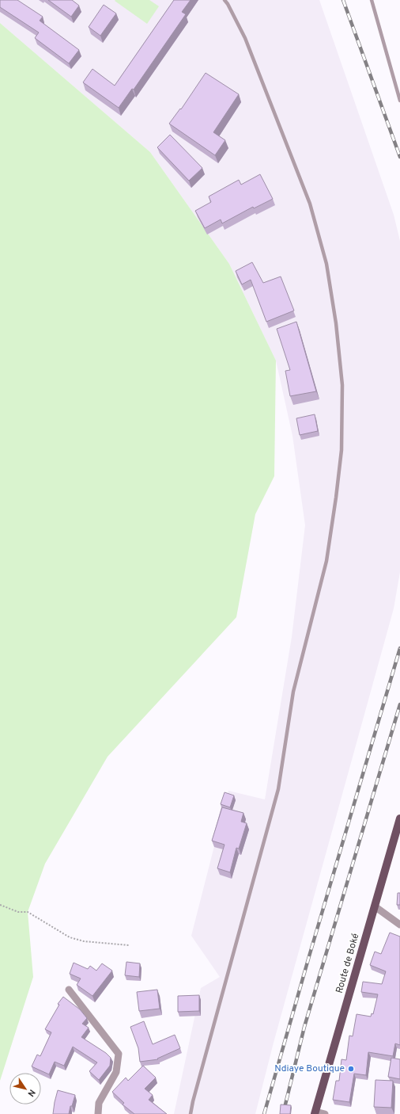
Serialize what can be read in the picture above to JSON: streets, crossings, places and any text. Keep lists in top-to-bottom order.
{
  "streets": {
    "main road": ["Route de Boké"]
  },
  "places": ["Ndiaye Boutique"],
  "north": "bottom right"
}
